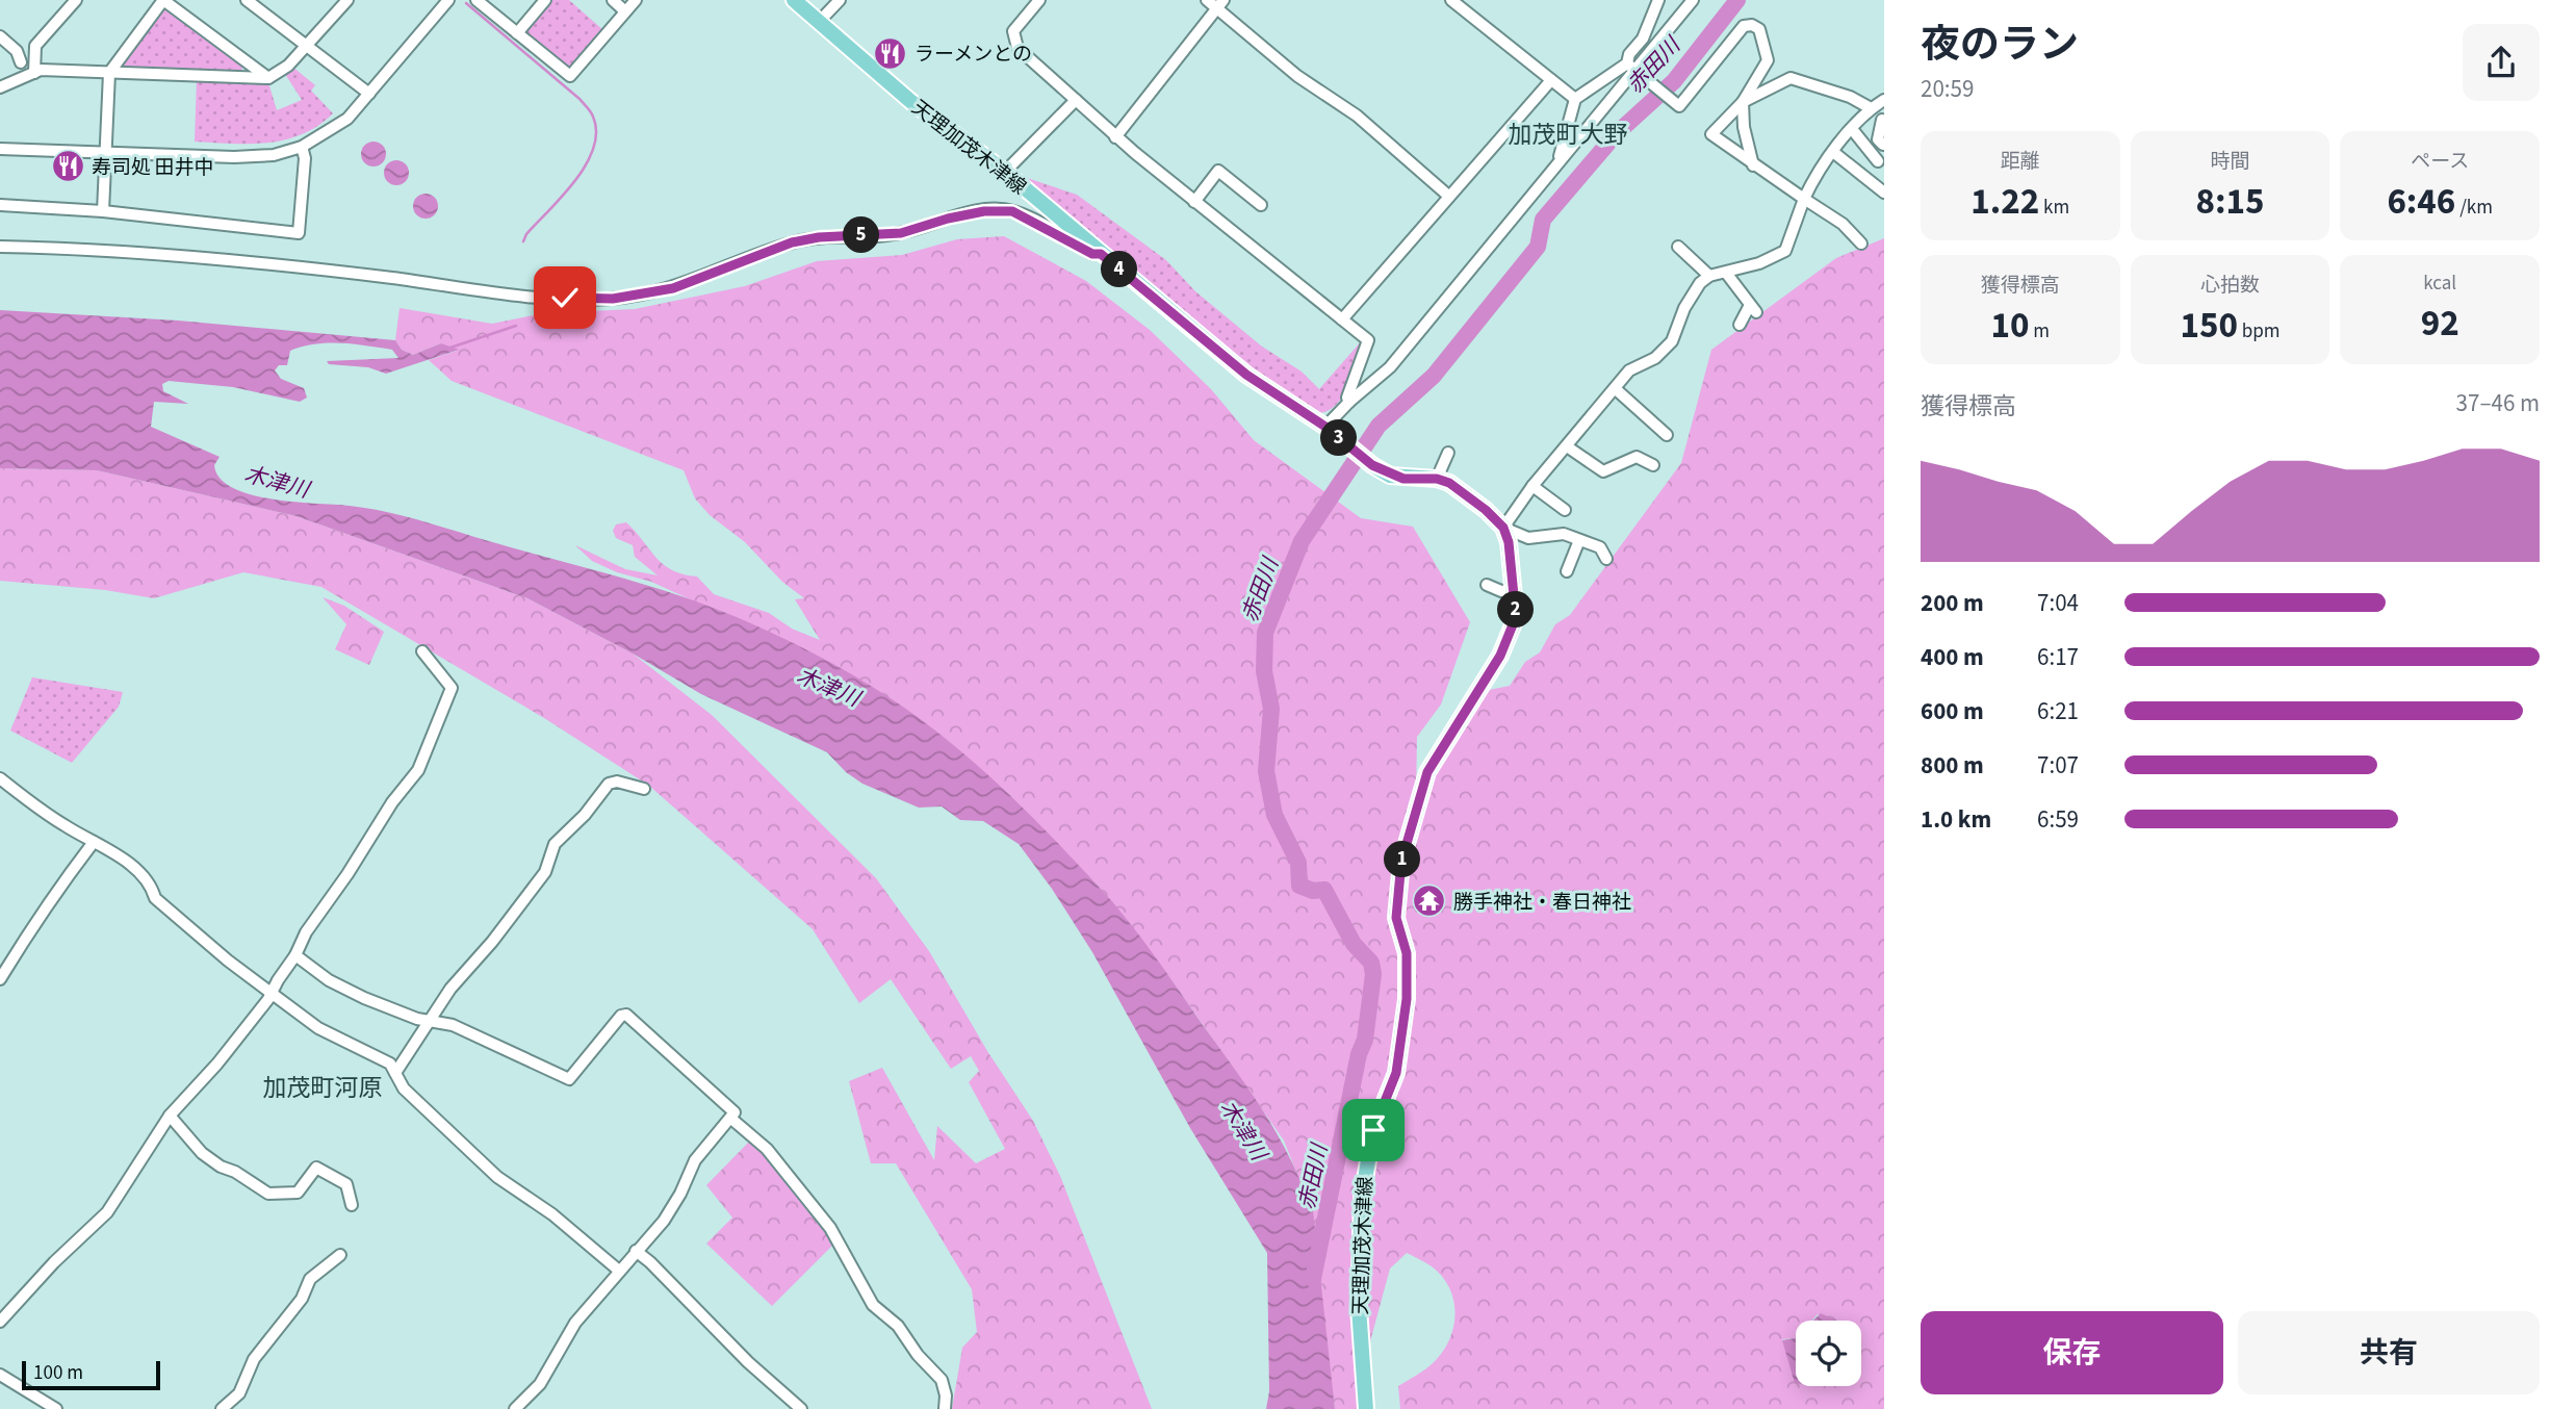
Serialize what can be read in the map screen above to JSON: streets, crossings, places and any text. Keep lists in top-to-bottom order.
{
  "streets": {
    "main road": ["天理加茂木津線"]
  },
  "districts": ["加茂町大野", "加茂町河原"],
  "water": ["赤田川", "木津川"],
  "places": {
    "restaurant": ["ラーメンとの", "寿司処 田井中"],
    "temple": ["勝手神社・春日神社"]
  },
  "scale_bar": "100 m",
  "page": {
    "heading": ["夜のラン", "20:59"],
    "stats": [
      ["距離", "1.22 km"],
      ["時間", "8:15"],
      ["ペース", "6:46 /km"],
      ["獲得標高", "10 m"],
      ["心拍数", "150 bpm"],
      ["kcal", "92"]
    ],
    "pins": [
      "5",
      "4",
      "3",
      "2",
      "1"
    ],
    "chart": ["獲得標高", "37–46 m"],
    "list": [
      {
        "name": "200 m",
        "note": "7:04"
      },
      {
        "name": "400 m",
        "note": "6:17"
      },
      {
        "name": "600 m",
        "note": "6:21"
      },
      {
        "name": "800 m",
        "note": "7:07"
      },
      {
        "name": "1.0 km",
        "note": "6:59"
      }
    ],
    "buttons": ["保存", "共有"],
    "scale": "100 m"
  }
}
